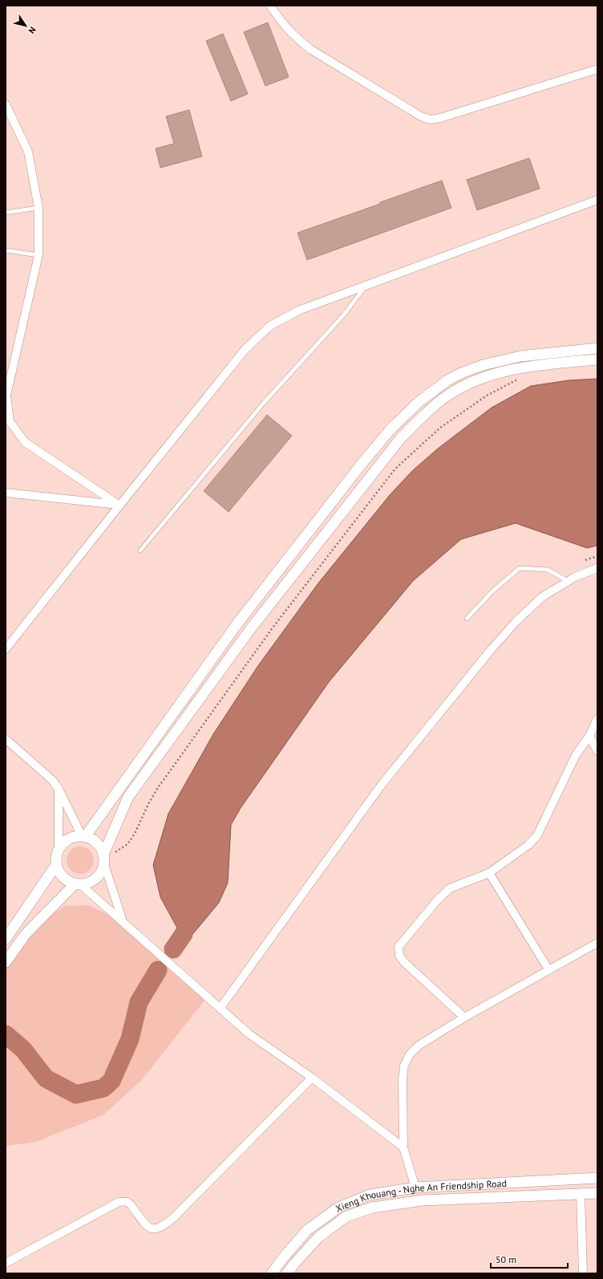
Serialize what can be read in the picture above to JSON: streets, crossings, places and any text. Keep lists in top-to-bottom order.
{
  "streets": {
    "street": ["Xieng Khouang - Nghe An Friendship Road"]
  },
  "scale_bar": "50 m",
  "north": "bottom right"
}
